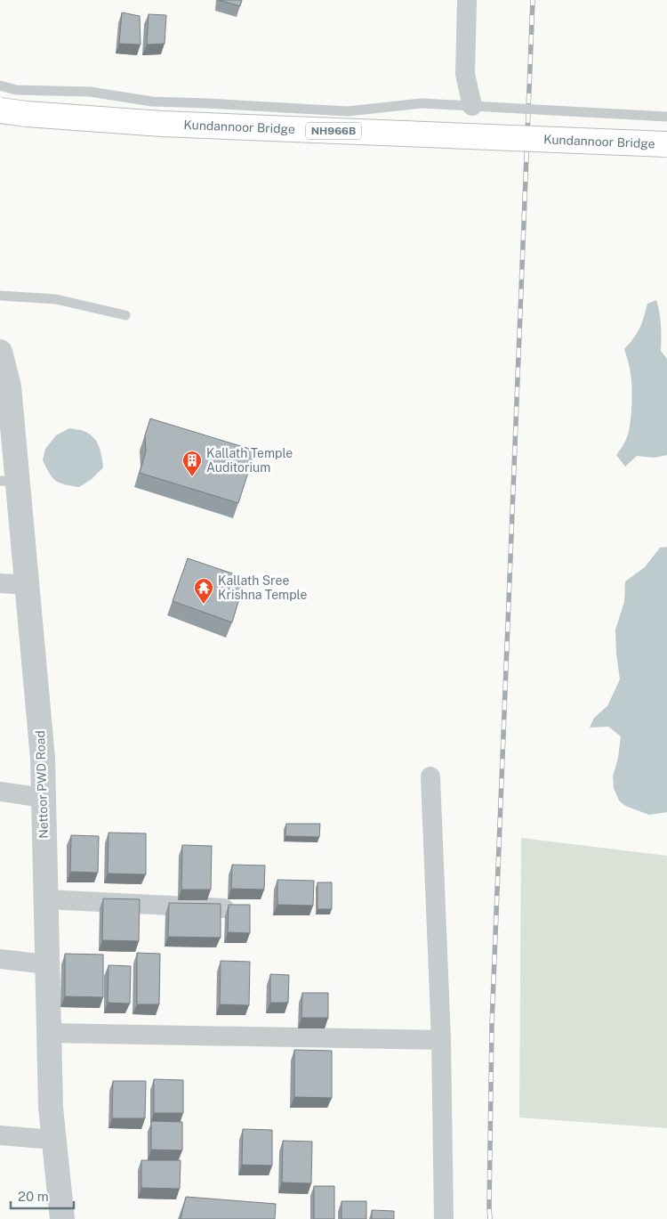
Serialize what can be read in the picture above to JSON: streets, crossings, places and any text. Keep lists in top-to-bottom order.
{
  "streets": {
    "highway": ["Kundannoor Bridge", "NH966B"],
    "street": ["Nettoor PWD Road"]
  },
  "places": {
    "building": ["Kallath Temple Auditorium"],
    "temple": ["Kallath Sree Krishna Temple"]
  },
  "scale_bar": "20 m"
}
